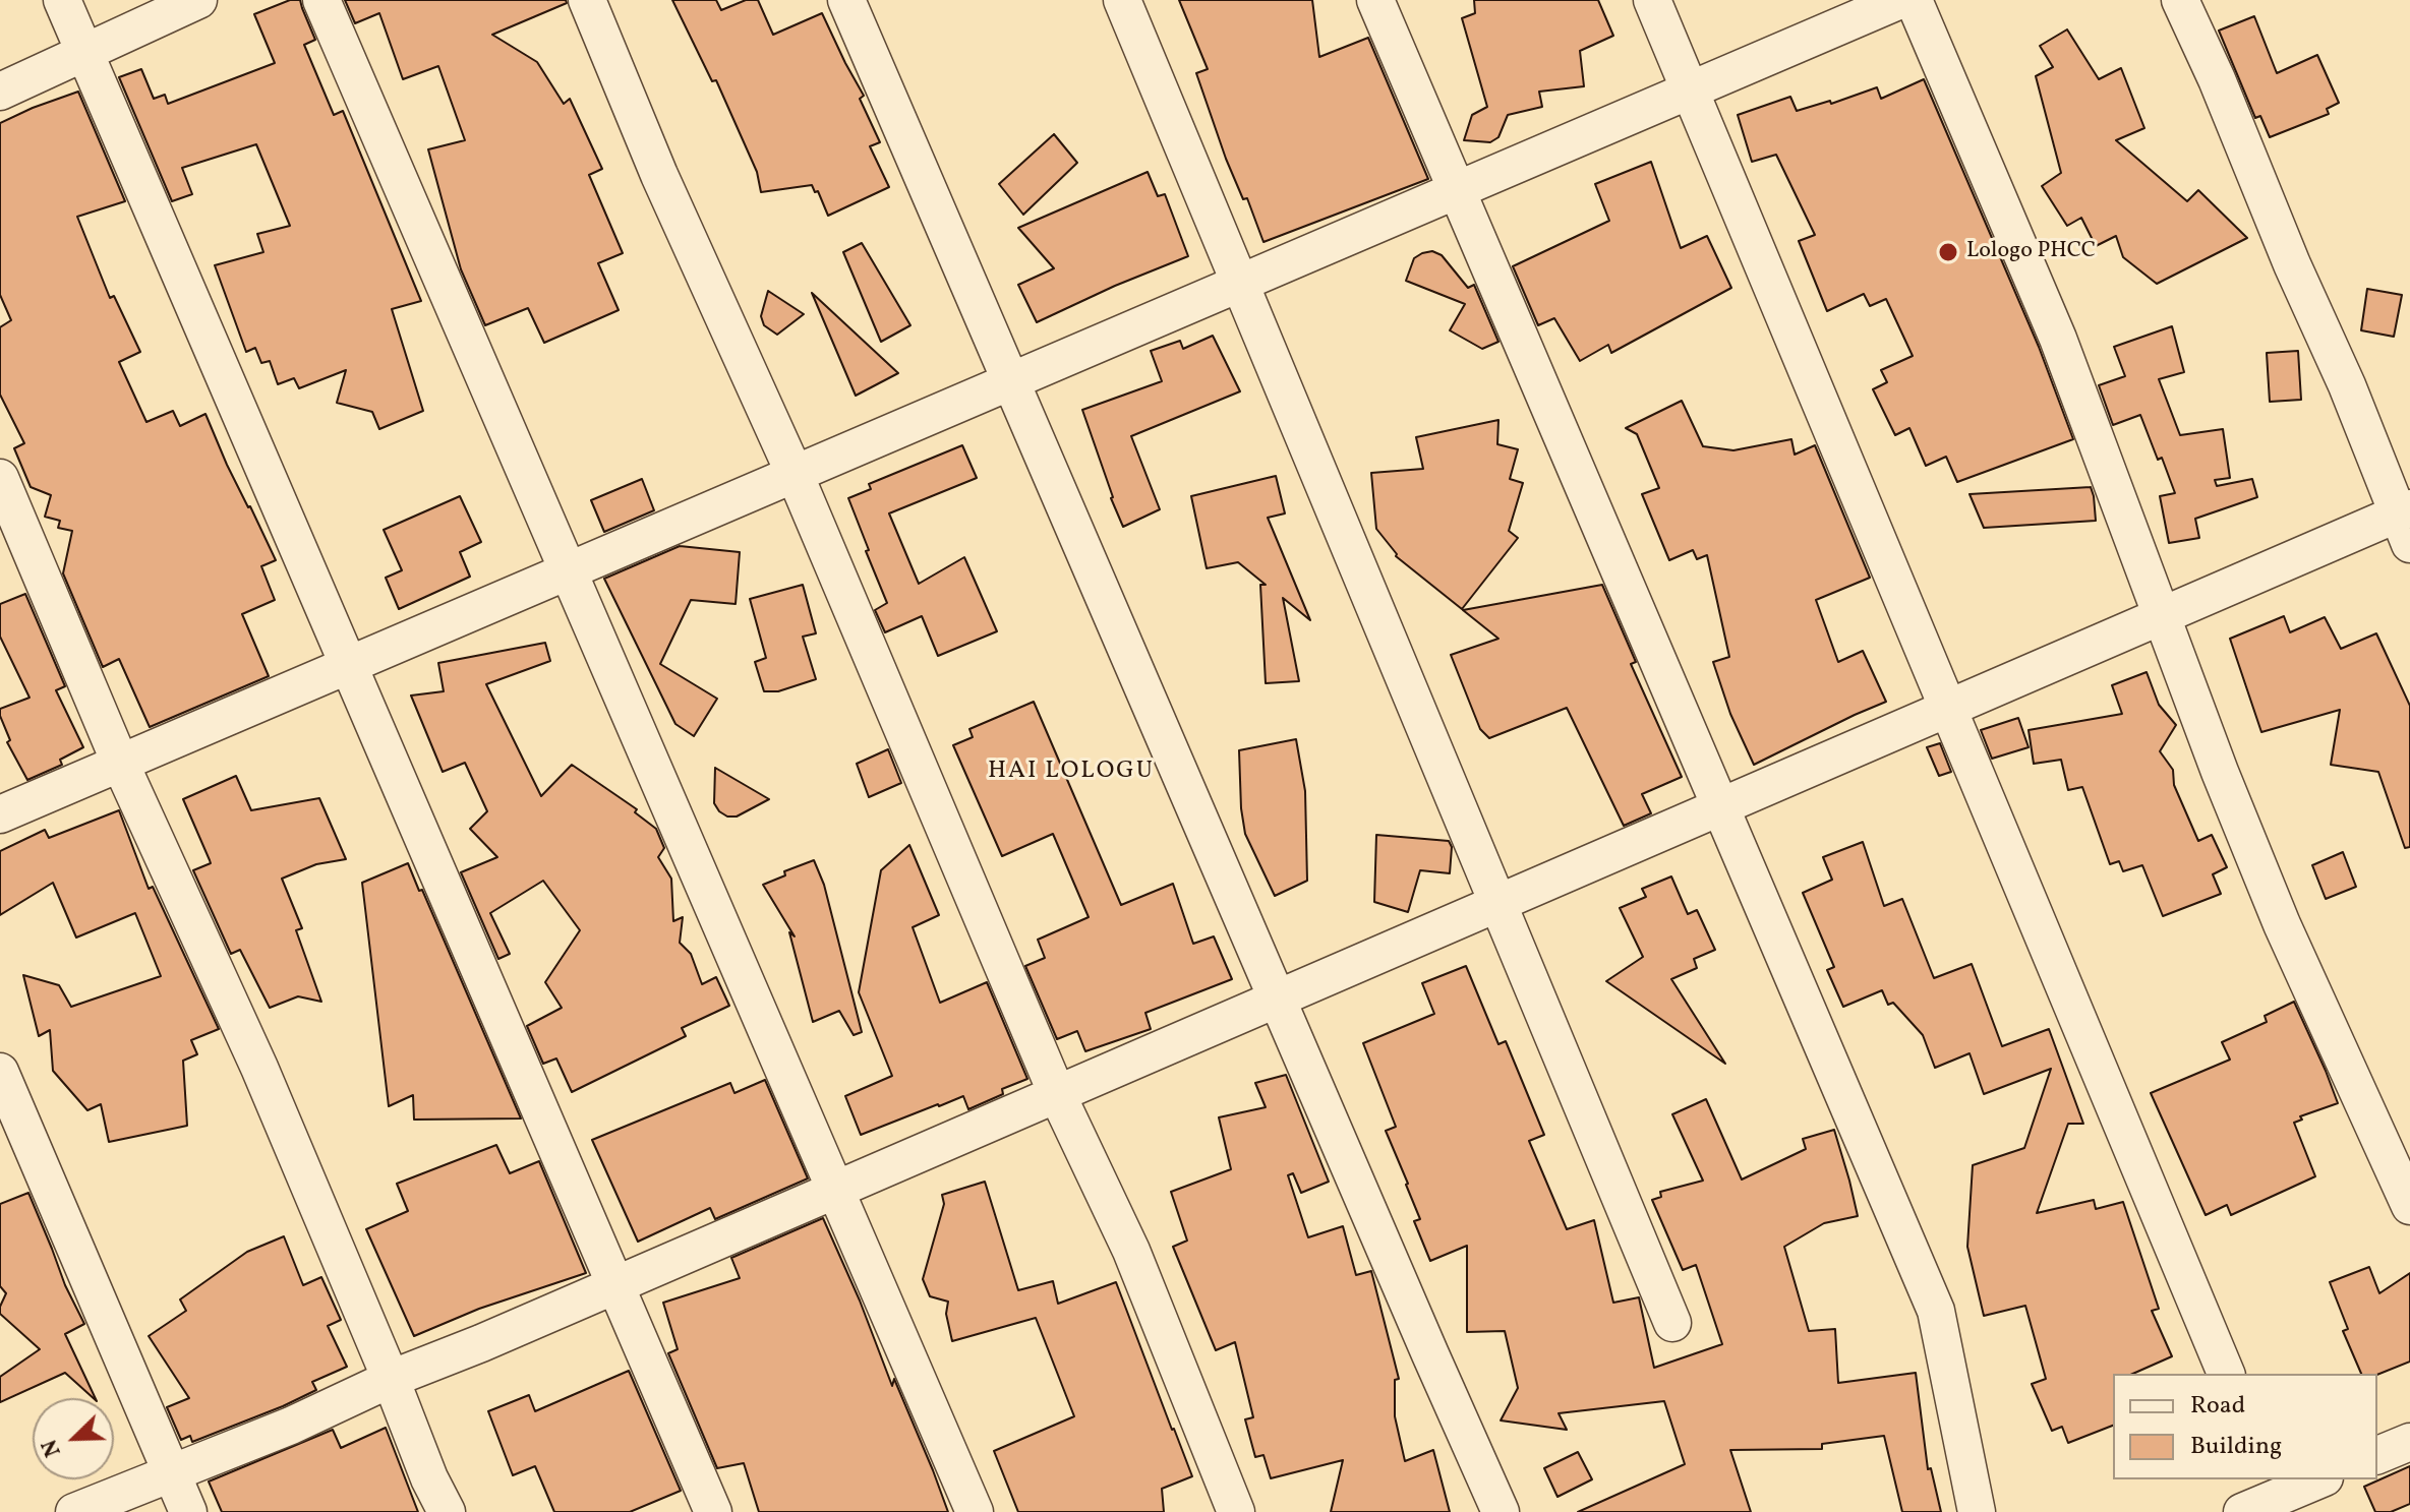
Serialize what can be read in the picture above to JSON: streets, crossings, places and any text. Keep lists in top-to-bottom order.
{
  "districts": ["HAI LOLOGU"],
  "places": ["Lologo PHCC"],
  "legend": ["Road", "Building"],
  "north": "bottom left"
}
